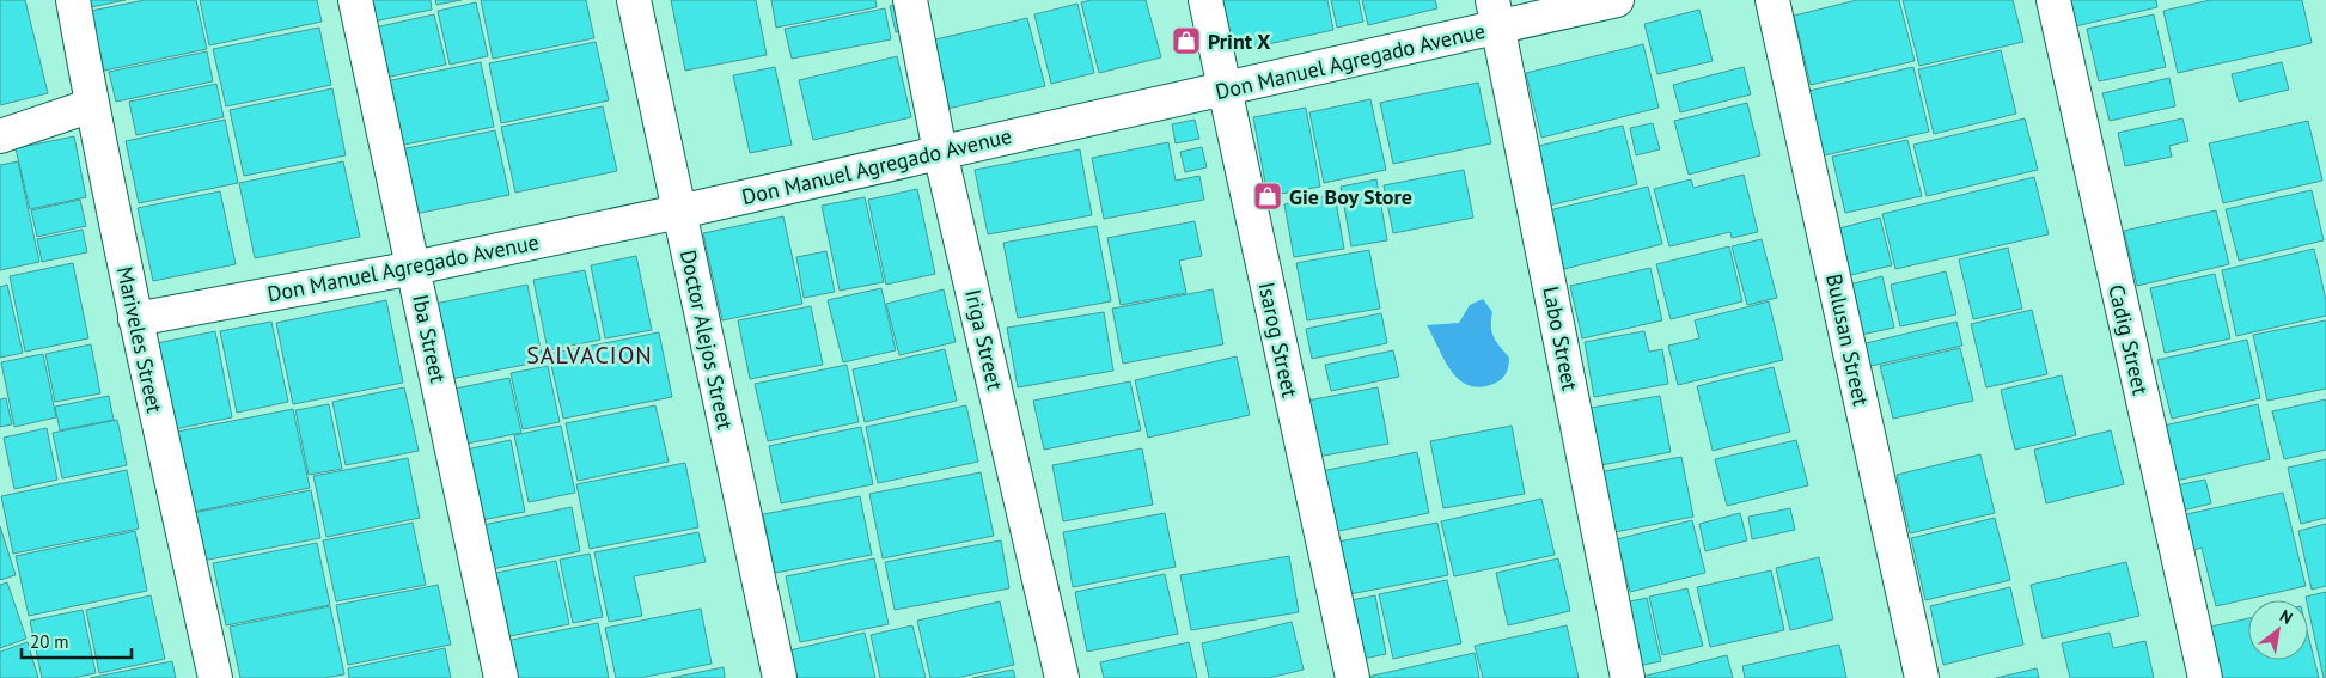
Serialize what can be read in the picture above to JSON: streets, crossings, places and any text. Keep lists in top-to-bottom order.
{
  "streets": {
    "street": [
      "Don Manuel Agregado Avenue",
      "Iba Street",
      "Labo Street",
      "Mariveles Street",
      "Doctor Alejos Street",
      "Iriga Street",
      "Isarog Street",
      "Bulusan Street",
      "Cadig Street"
    ]
  },
  "crossings": [
    ["Don Manuel Agregado Avenue", "Iba Street"],
    ["Don Manuel Agregado Avenue", "Labo Street"],
    ["Don Manuel Agregado Avenue", "Mariveles Street"],
    ["Don Manuel Agregado Avenue", "Doctor Alejos Street"],
    ["Don Manuel Agregado Avenue", "Iriga Street"],
    ["Don Manuel Agregado Avenue", "Isarog Street"]
  ],
  "districts": ["SALVACION"],
  "places": {
    "shop": ["Print X", "Gie Boy Store"]
  },
  "scale_bar": "20 m",
  "north": "top right"
}
